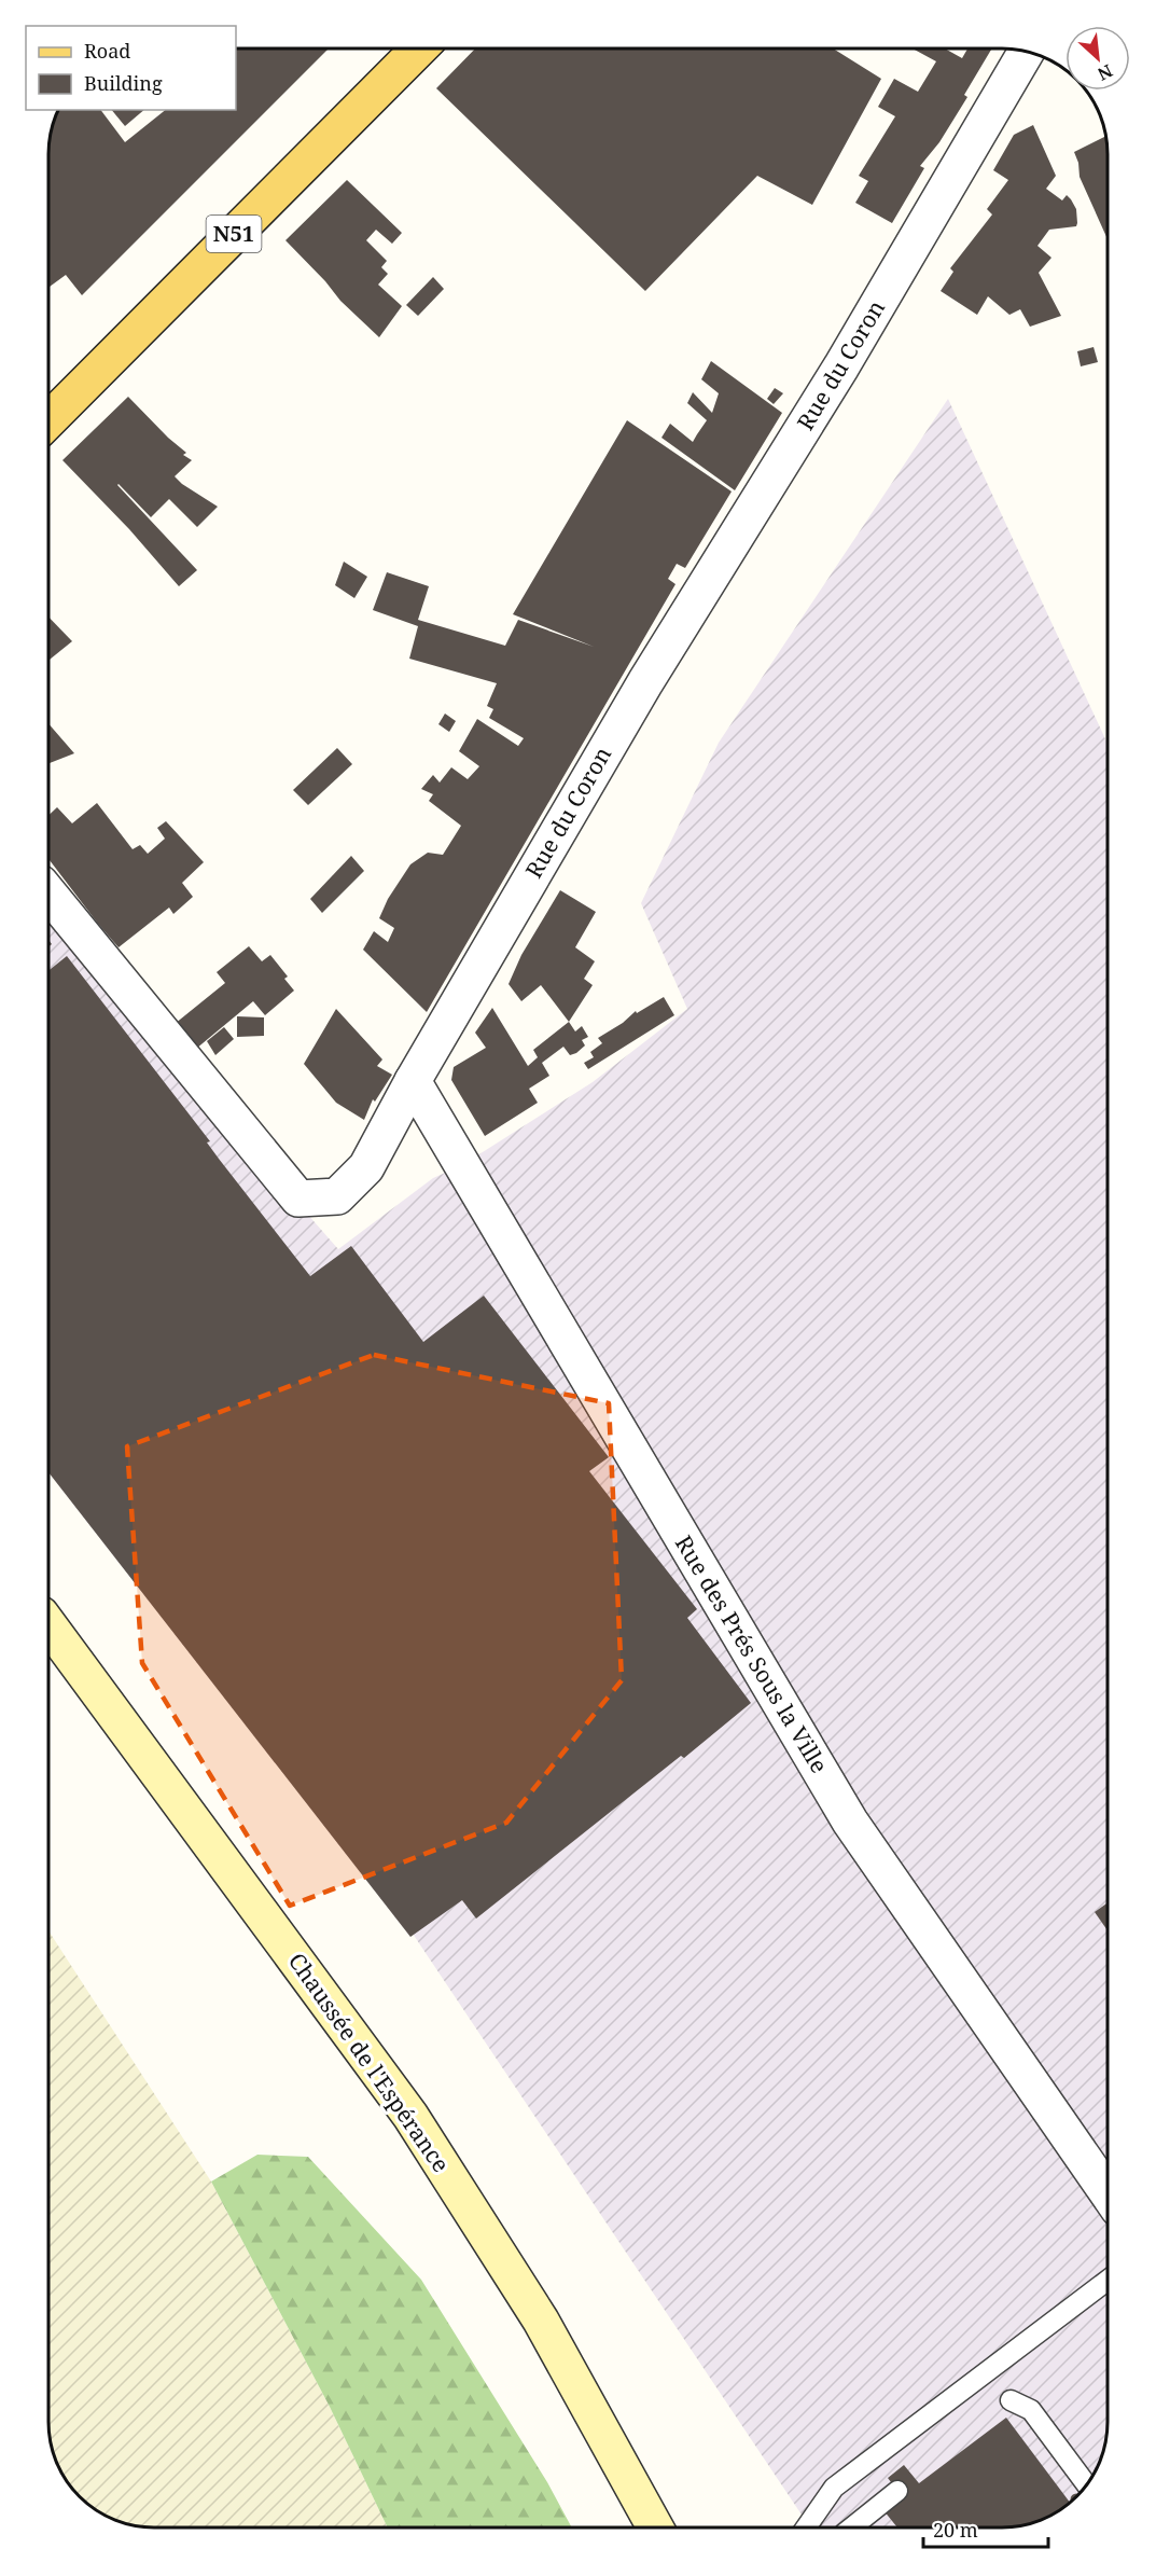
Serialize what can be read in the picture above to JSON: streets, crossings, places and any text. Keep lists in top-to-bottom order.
{
  "streets": {
    "main road": ["N51", "Chaussée de l'Espérance"],
    "street": ["Rue du Coron", "Rue des Prés Sous la Ville"]
  },
  "crossings": [
    ["Rue du Coron", "Rue des Prés Sous la Ville"]
  ],
  "legend": ["Road", "Building"],
  "scale_bar": "20 m",
  "north": "bottom right"
}
